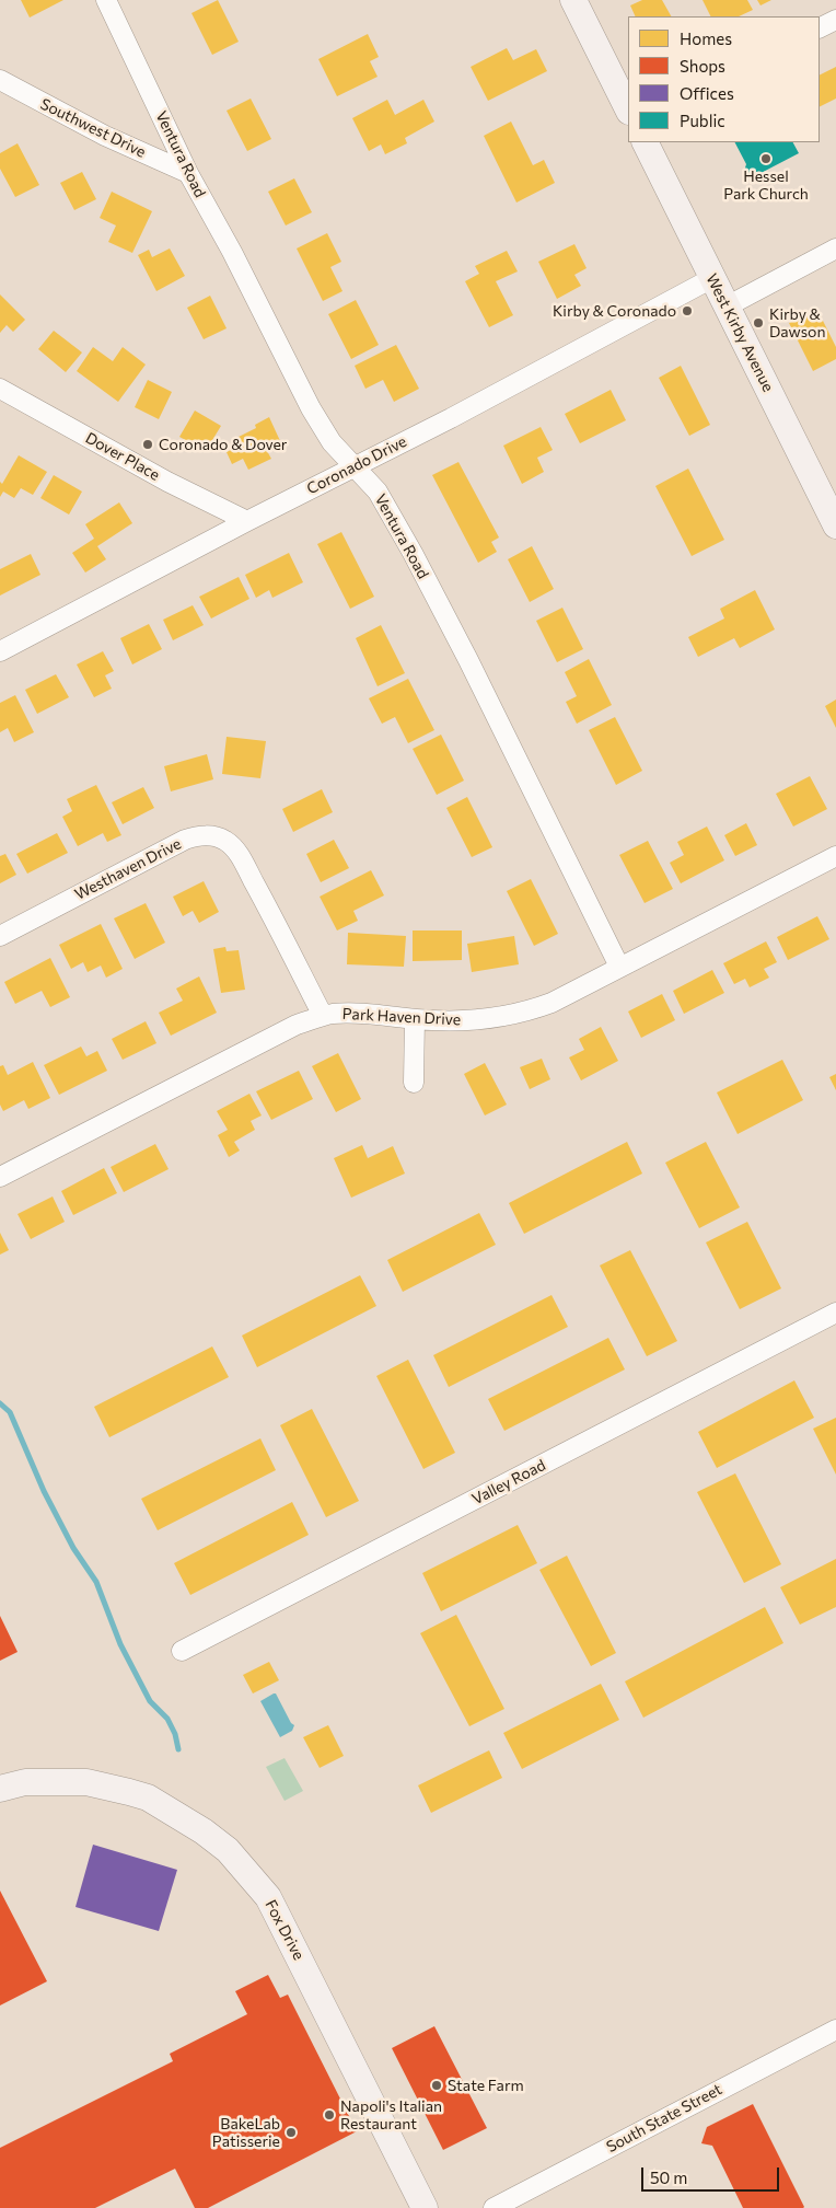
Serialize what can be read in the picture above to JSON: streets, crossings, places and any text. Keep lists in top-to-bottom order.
{
  "streets": {
    "street": [
      "Southwest Drive",
      "Ventura Road",
      "West Kirby Avenue",
      "Dover Place",
      "Coronado Drive",
      "Westhaven Drive",
      "Park Haven Drive",
      "Valley Road",
      "Fox Drive",
      "South State Street"
    ]
  },
  "crossings": [
    ["Southwest Drive", "Ventura Road"],
    ["Ventura Road", "Coronado Drive"],
    ["Ventura Road", "Park Haven Drive"],
    ["West Kirby Avenue", "Coronado Drive"],
    ["Dover Place", "Coronado Drive"],
    ["Westhaven Drive", "Park Haven Drive"]
  ],
  "places": [
    "Hessel Park Church",
    "Kirby & Coronado",
    "Kirby & Dawson",
    "Coronado & Dover",
    "State Farm",
    "Napoli's Italian Restaurant",
    "BakeLab Patisserie"
  ],
  "legend": [
    "Homes",
    "Shops",
    "Offices",
    "Public"
  ],
  "scale_bar": "50 m"
}
